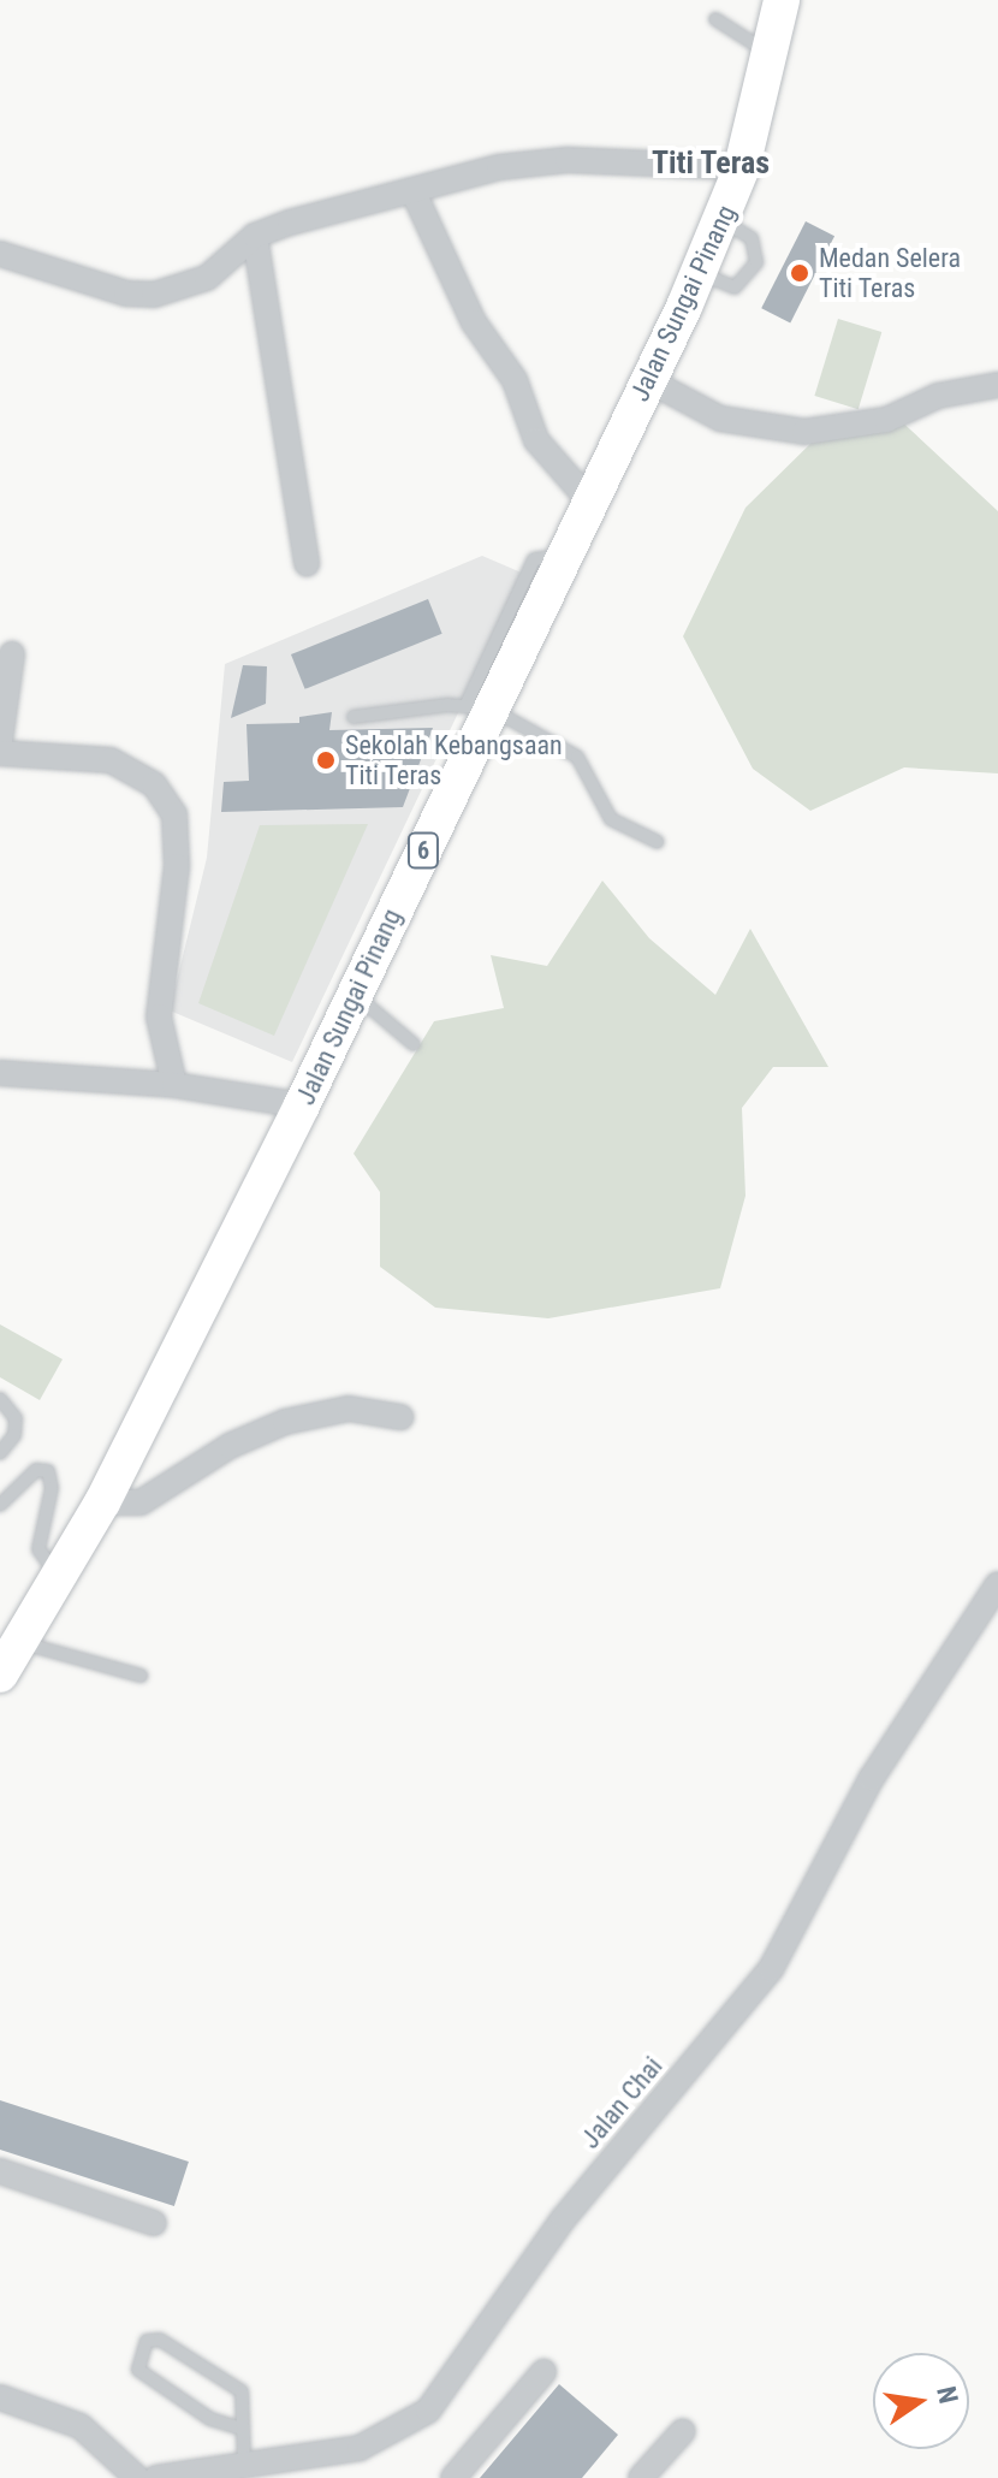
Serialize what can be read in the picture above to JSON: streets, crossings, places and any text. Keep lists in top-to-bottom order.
{
  "streets": {
    "main road": ["Jalan Sungai Pinang", "6"],
    "street": ["Jalan Chai"]
  },
  "districts": ["Titi Teras"],
  "places": ["Medan Selera Titi Teras", "Sekolah Kebangsaan Titi Teras"],
  "north": "right"
}
